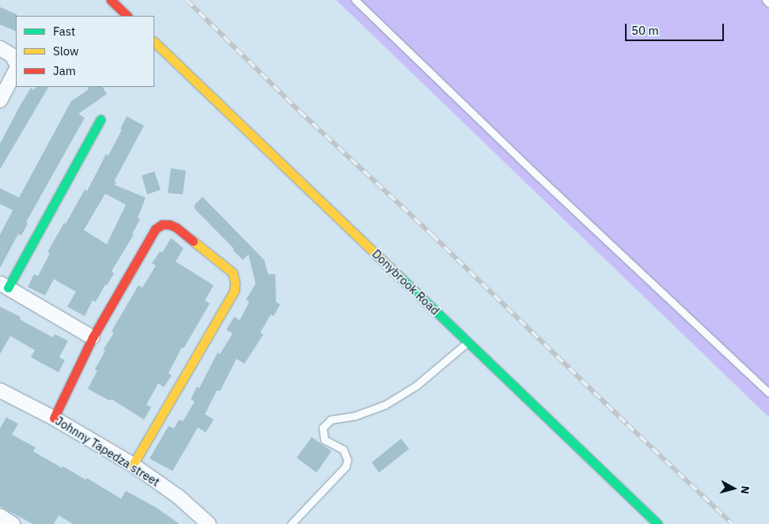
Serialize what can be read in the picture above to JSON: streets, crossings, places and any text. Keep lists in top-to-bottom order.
{
  "streets": {
    "street": ["Donybrook Road", "Johnny Tapedza street"]
  },
  "legend": ["Fast", "Slow", "Jam"],
  "scale_bar": "50 m",
  "north": "right"
}
